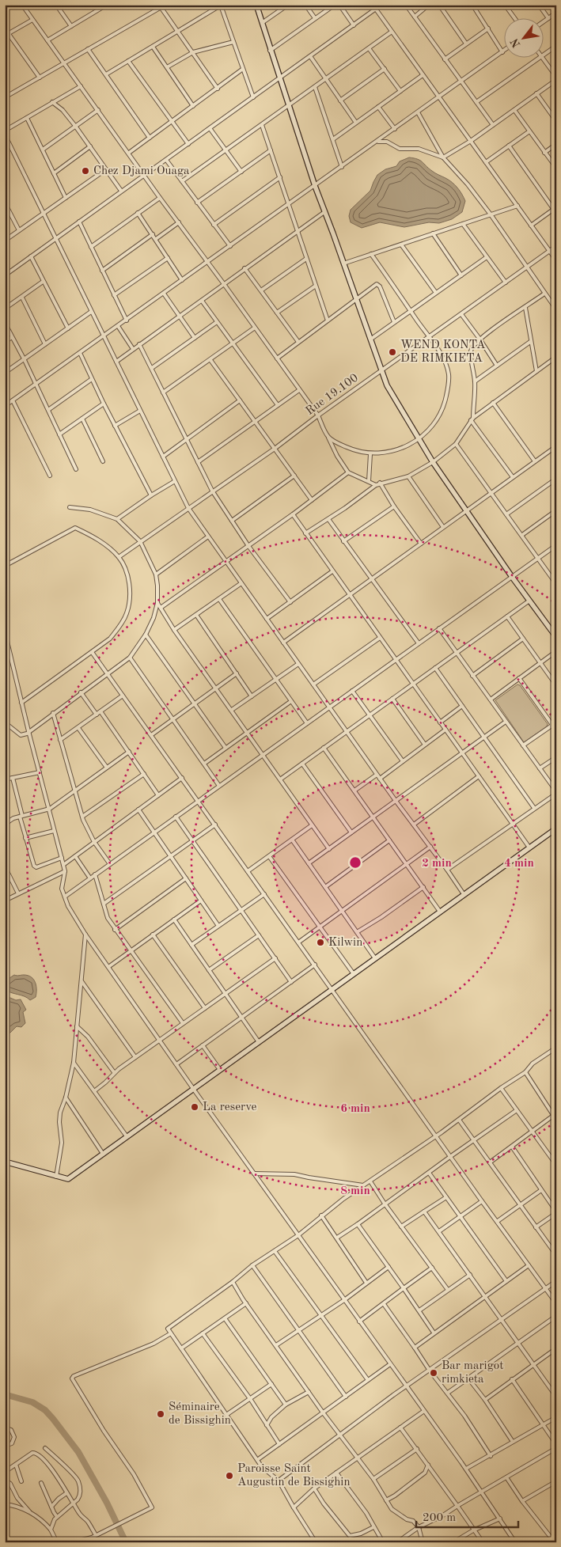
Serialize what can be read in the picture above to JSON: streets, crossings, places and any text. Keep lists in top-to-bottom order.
{
  "streets": {
    "street": ["Rue 19.100"]
  },
  "places": [
    "Chez Djami Ouaga",
    "WEND KONTA DE RIMKIETA",
    "Kilwin",
    "La reserve",
    "Bar marigot rimkieta",
    "Séminaire de Bissighin",
    "Paroisse Saint Augustin de Bissighin"
  ],
  "scale_bar": "200 m",
  "north": "bottom left",
  "rings": [
    "2 min",
    "4 min",
    "6 min",
    "8 min"
  ]
}
